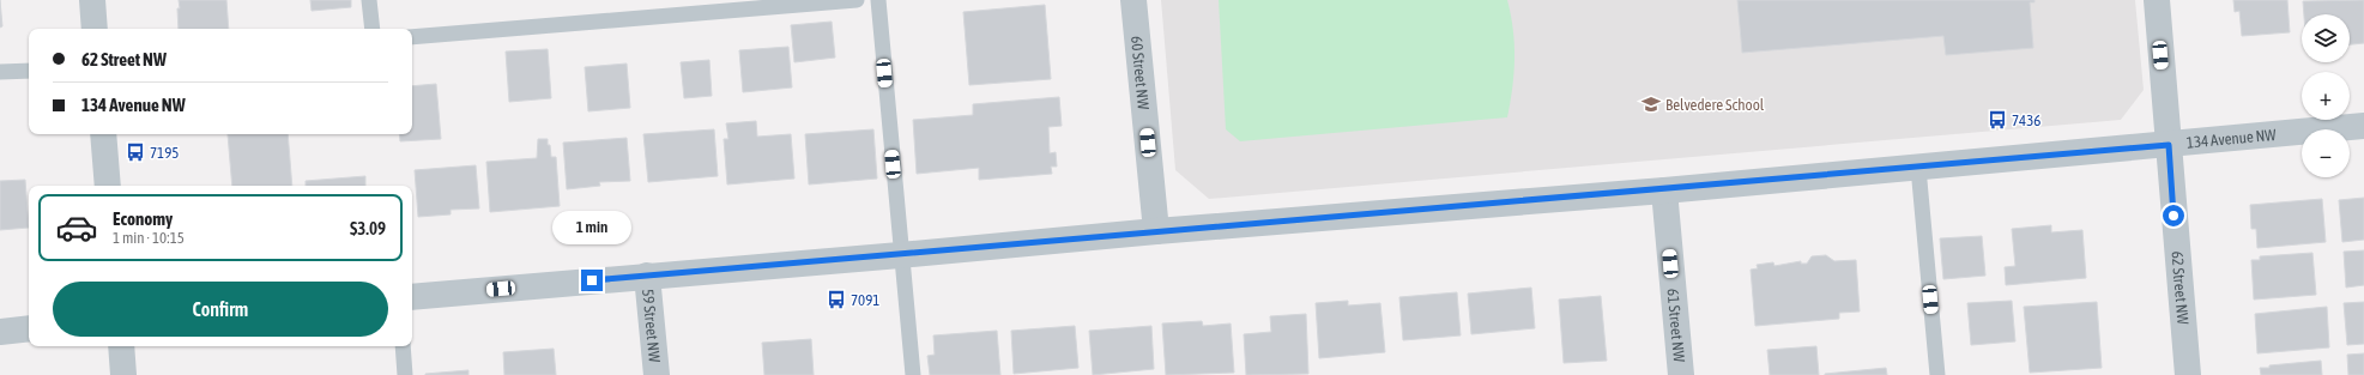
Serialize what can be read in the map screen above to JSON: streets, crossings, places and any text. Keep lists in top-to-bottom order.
{
  "streets": {
    "street": [
      "60 Street NW",
      "134 Avenue NW",
      "62 Street NW",
      "59 Street NW",
      "61 Street NW"
    ]
  },
  "crossings": [
    ["60 Street NW", "134 Avenue NW"],
    ["134 Avenue NW", "62 Street NW"],
    ["134 Avenue NW", "59 Street NW"],
    ["134 Avenue NW", "61 Street NW"]
  ],
  "places": {
    "school or university": ["Belvedere School"],
    "bus stop": ["7436", "7195", "7091"]
  },
  "page": {
    "map_buttons": ["+", "−"],
    "banner": ["62 Street NW", "134 Avenue NW"],
    "list": [
      {
        "name": "Economy",
        "note": "1 min · 10:15",
        "value": "$3.09"
      }
    ],
    "bubble": "1 min",
    "buttons": "Confirm"
  }
}
